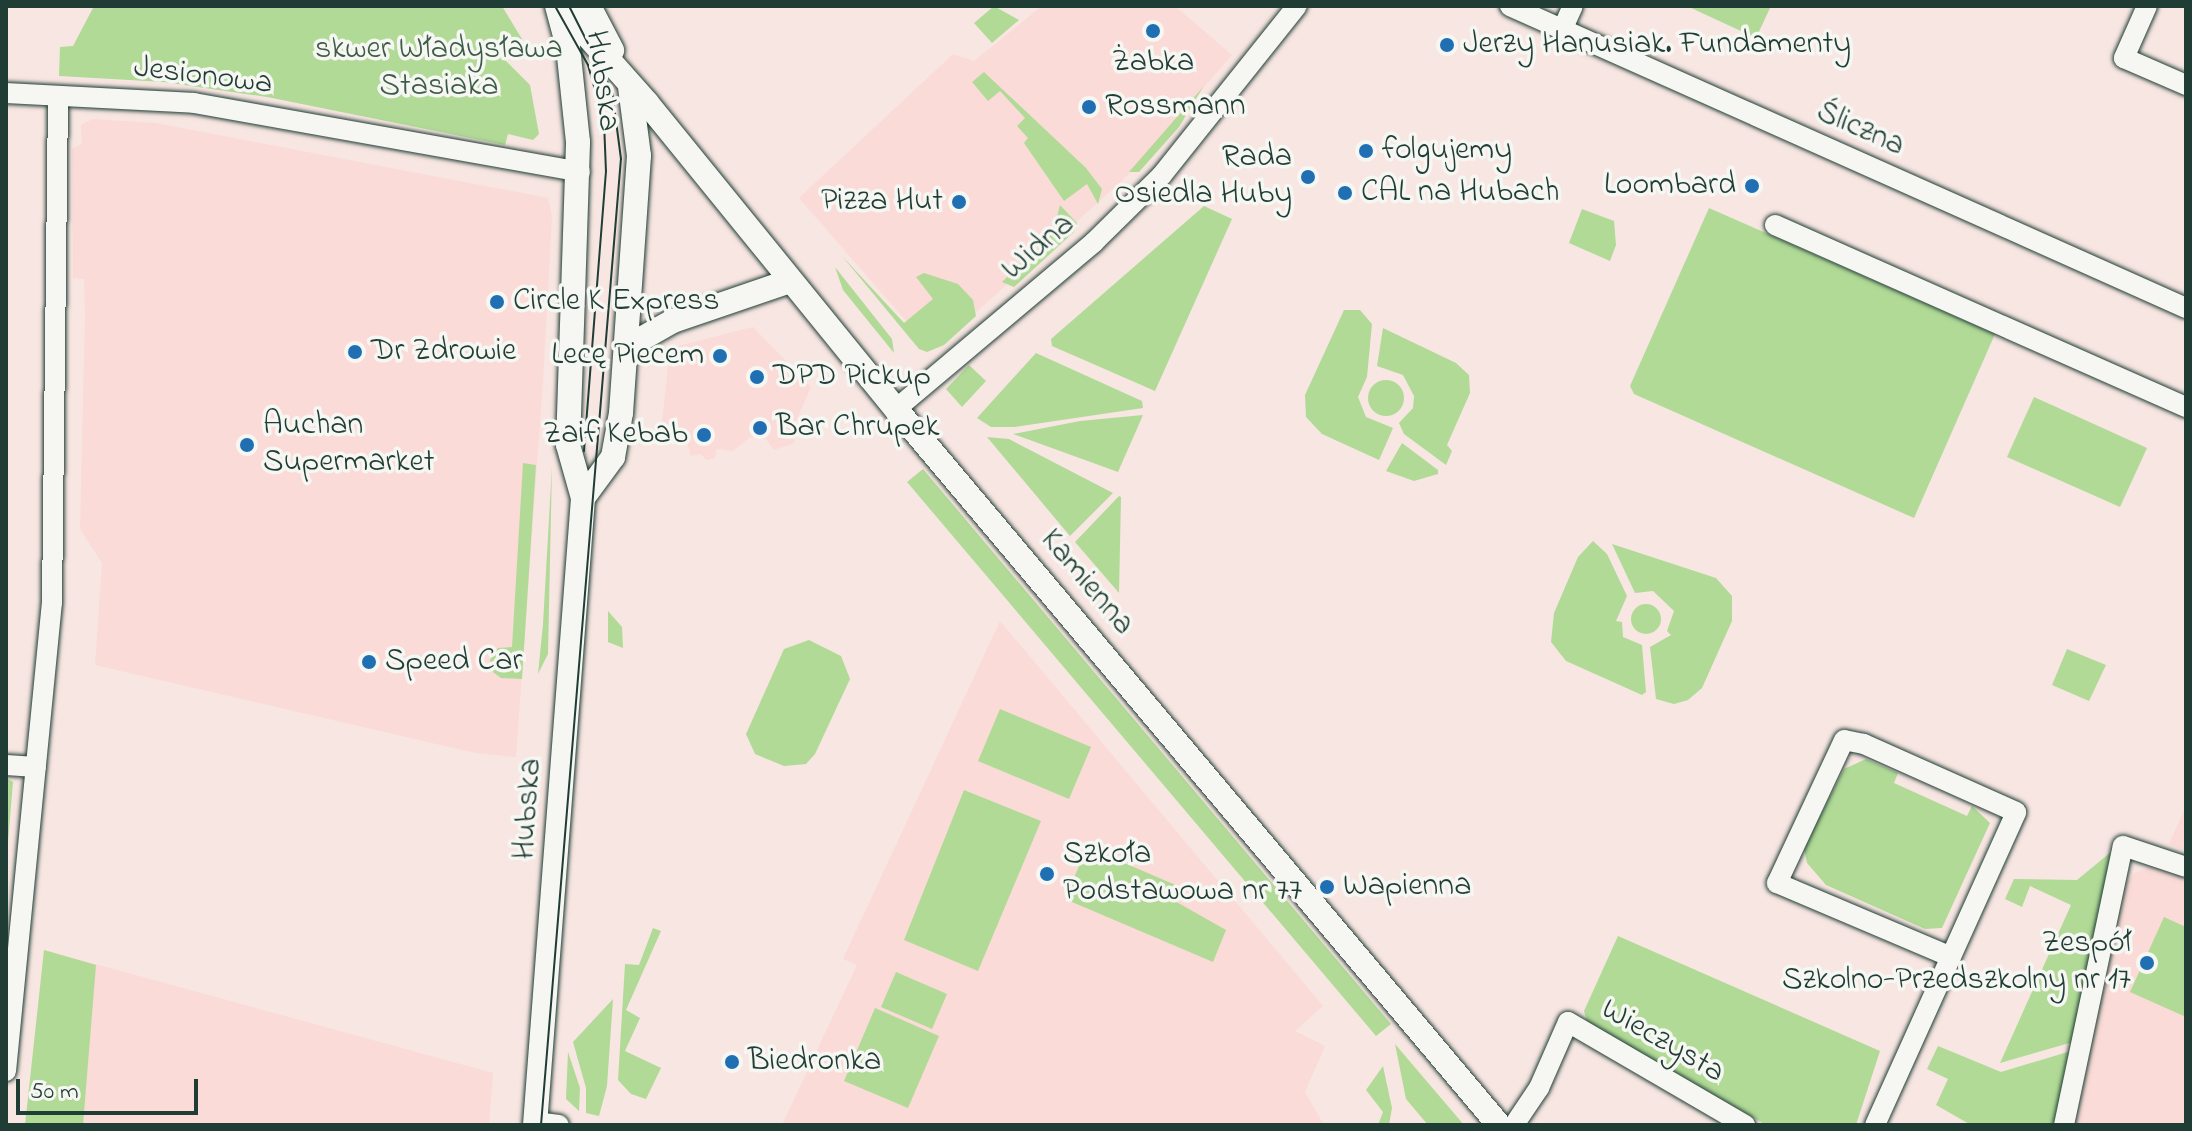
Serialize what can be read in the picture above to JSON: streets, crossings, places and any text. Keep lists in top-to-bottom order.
{
  "streets": {
    "street": [
      "Jesionowa",
      "Hubska",
      "Śliczna",
      "Widna",
      "Kamienna",
      "Wieczysta"
    ]
  },
  "crossings": [
    ["Jesionowa", "Hubska"],
    ["Hubska", "Kamienna"],
    ["Widna", "Kamienna"]
  ],
  "parks": ["skwer Władysława Stasiaka"],
  "places": [
    "Żabka",
    "Jerzy Hanusiak. Fundamenty",
    "Rossmann",
    "folgujemy",
    "Rada Osiedla Huby",
    "Loombard",
    "CAL na Hubach",
    "Pizza Hut",
    "Circle K Express",
    "Dr Zdrowie",
    "Lecę Piecem",
    "DPD Pickup",
    "Bar Chrupek",
    "Zaif Kebab",
    "Auchan Supermarket",
    "Speed Car",
    "Szkoła Podstawowa nr 77",
    "Wapienna",
    "Zespół Szkolno-Przedszkolny nr 17",
    "Biedronka"
  ],
  "scale_bar": "50 m"
}
